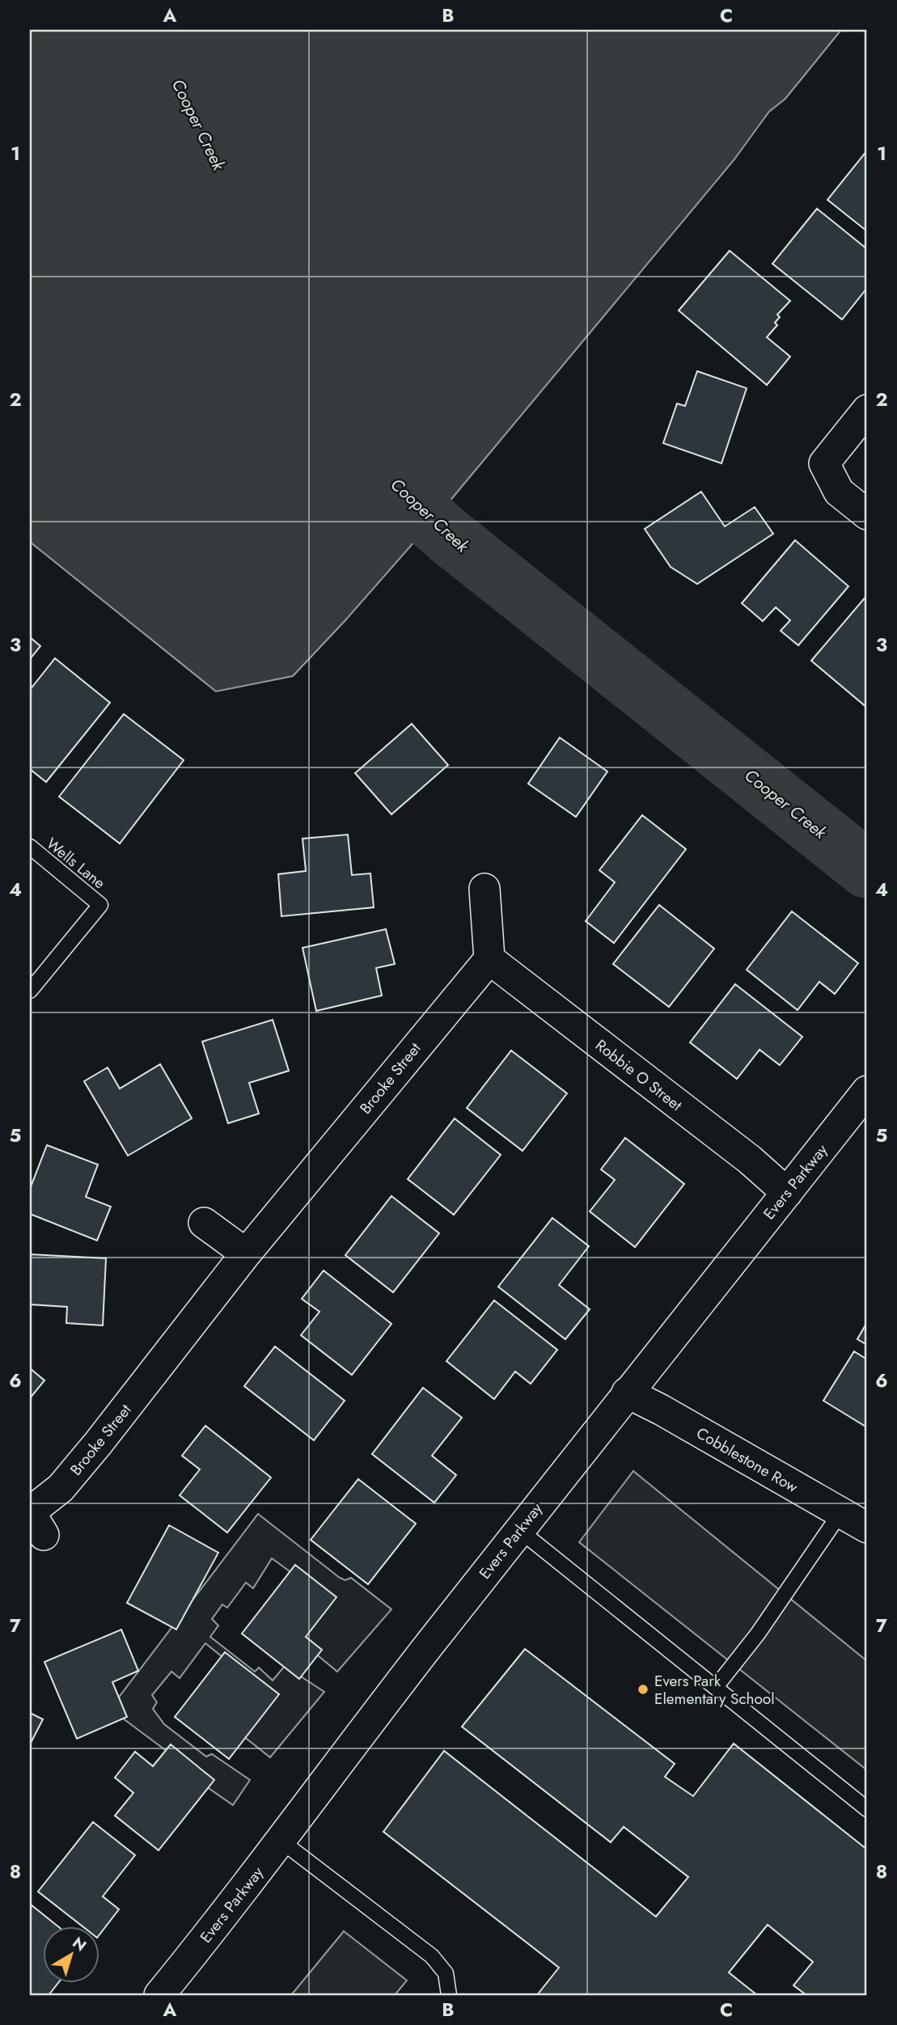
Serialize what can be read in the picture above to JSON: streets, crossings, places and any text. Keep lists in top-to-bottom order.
{
  "streets": {
    "street": [
      "Robbie O Street",
      "Brooke Street",
      "Evers Parkway",
      "Cobblestone Row"
    ],
    "lane": ["Wells Lane"]
  },
  "crossings": [
    ["Robbie O Street", "Brooke Street"],
    ["Robbie O Street", "Evers Parkway"],
    ["Evers Parkway", "Cobblestone Row"]
  ],
  "water": ["Cooper Creek"],
  "places": ["Evers Park Elementary School"],
  "north": "top right",
  "grid": {
    "columns": ["A", "B", "C"],
    "rows": [
      "1",
      "2",
      "3",
      "4",
      "5",
      "6",
      "7",
      "8"
    ]
  }
}
